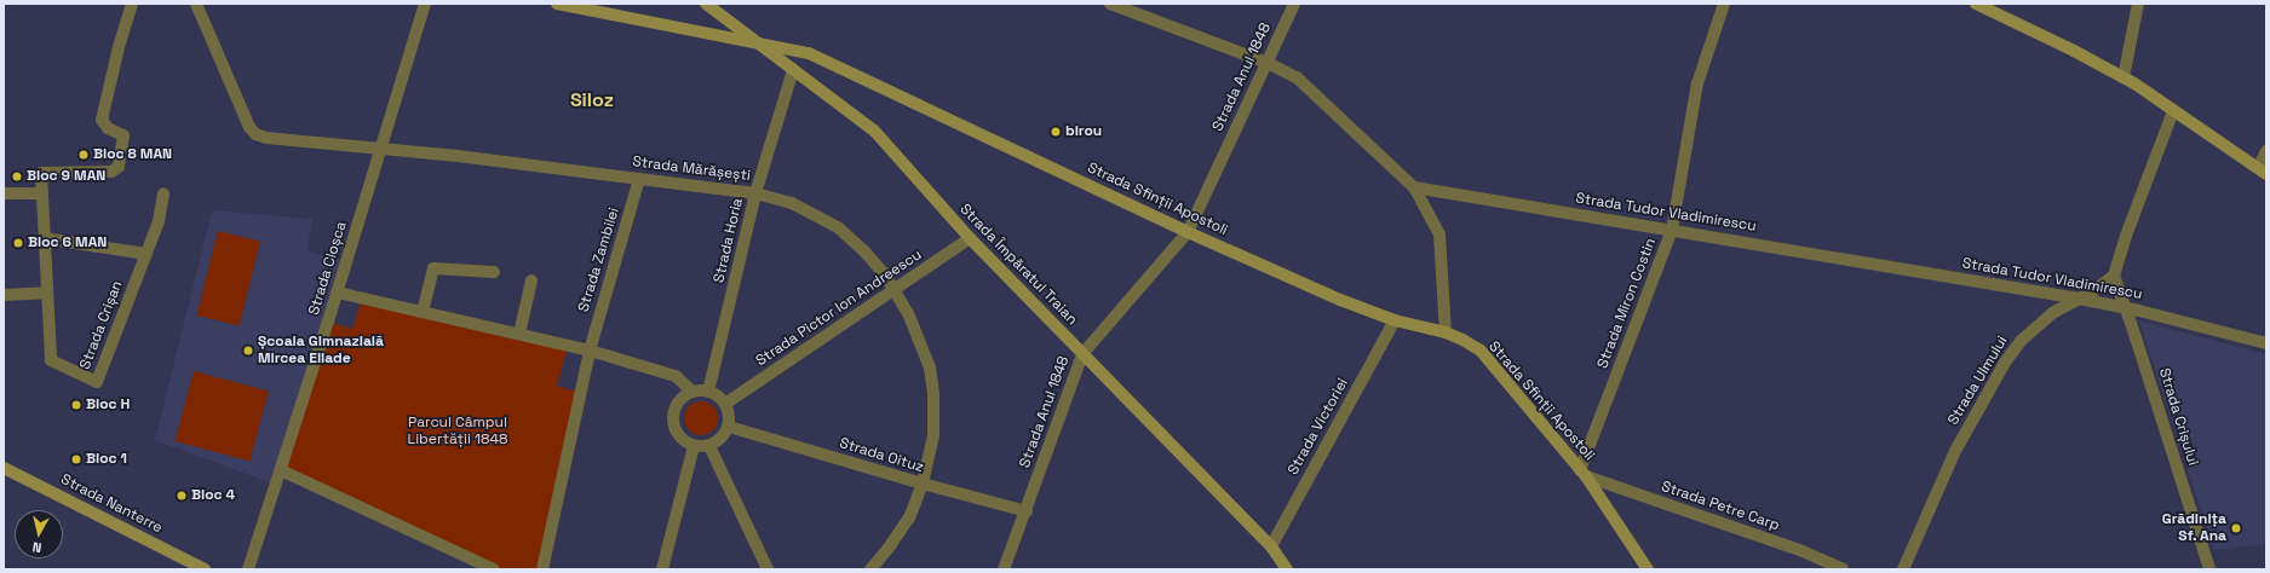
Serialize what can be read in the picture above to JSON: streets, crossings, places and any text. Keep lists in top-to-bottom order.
{
  "streets": {
    "street": [
      "Strada Anul 1848",
      "Strada Mărășești",
      "Strada Sfinții Apostoli",
      "Strada Tudor Vladimirescu",
      "Strada Horia",
      "Strada Zambilei",
      "Strada Împăratul Traian",
      "Strada Cloșca",
      "Strada Miron Costin",
      "Strada Pictor Ion Andreescu",
      "Strada Crișan",
      "Strada Ulmului",
      "Strada Crișului",
      "Strada Victoriei",
      "Strada Oituz",
      "Strada Nanterre",
      "Strada Petre Carp"
    ]
  },
  "crossings": [
    ["Strada Anul 1848", "Strada Sfinții Apostoli"],
    ["Strada Anul 1848", "Strada Împăratul Traian"],
    ["Strada Anul 1848", "Strada Oituz"],
    ["Strada Mărășești", "Strada Horia"],
    ["Strada Mărășești", "Strada Zambilei"],
    ["Strada Mărășești", "Strada Cloșca"],
    ["Strada Mărășești", "Strada Pictor Ion Andreescu"],
    ["Strada Mărășești", "Strada Oituz"],
    ["Strada Sfinții Apostoli", "Strada Împăratul Traian"],
    ["Strada Sfinții Apostoli", "Strada Miron Costin"],
    ["Strada Sfinții Apostoli", "Strada Victoriei"],
    ["Strada Sfinții Apostoli", "Strada Petre Carp"],
    ["Strada Tudor Vladimirescu", "Strada Miron Costin"],
    ["Strada Tudor Vladimirescu", "Strada Ulmului"],
    ["Strada Tudor Vladimirescu", "Strada Crișului"],
    ["Strada Horia", "Strada Împăratul Traian"],
    ["Strada Horia", "Strada Pictor Ion Andreescu"],
    ["Strada Horia", "Strada Oituz"],
    ["Strada Împăratul Traian", "Strada Pictor Ion Andreescu"],
    ["Strada Împăratul Traian", "Strada Victoriei"],
    ["Strada Miron Costin", "Strada Petre Carp"],
    ["Strada Pictor Ion Andreescu", "Strada Oituz"],
    ["Strada Ulmului", "Strada Crișului"]
  ],
  "districts": ["Siloz"],
  "parks": ["Parcul Câmpul Libertății 1848"],
  "places": [
    "birou",
    "Bloc 8 MAN",
    "Bloc 9 MAN",
    "Bloc 6 MAN",
    "Școala Gimnazială Mircea Eliade",
    "Bloc H",
    "Bloc 1",
    "Bloc 4",
    "Grădinița Sf. Ana"
  ],
  "north": "bottom"
}
